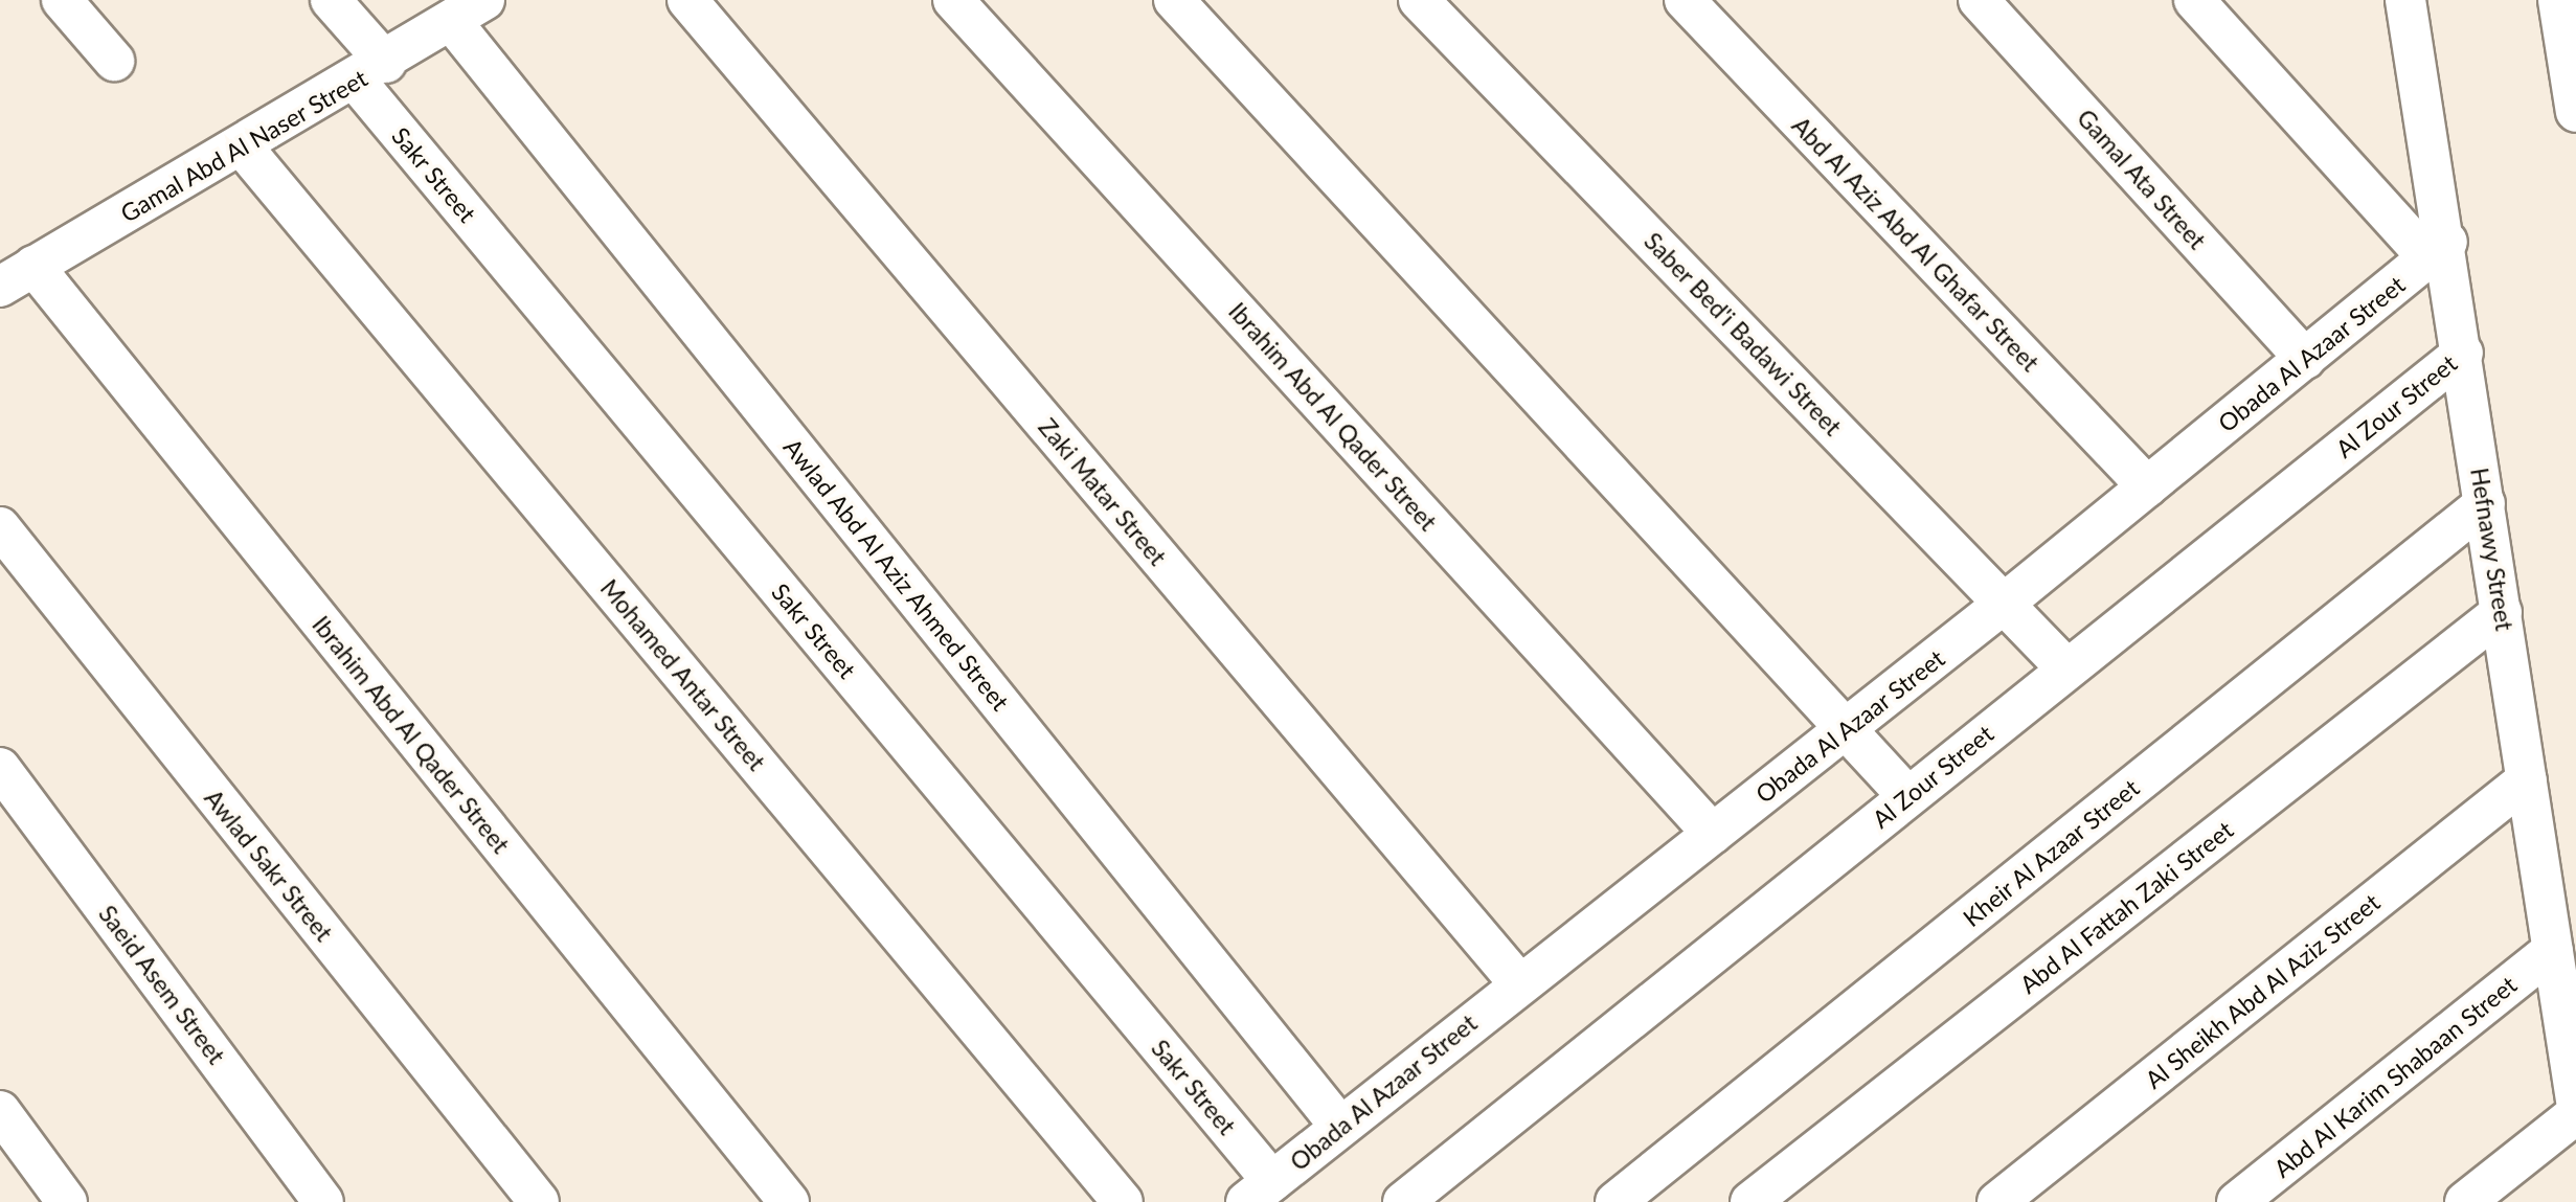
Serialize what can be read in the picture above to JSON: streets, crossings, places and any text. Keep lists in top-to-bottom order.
{
  "streets": {
    "street": [
      "Gamal Abd Al Naser Street",
      "Sakr Street",
      "Gamal Ata Street",
      "Abd Al Aziz Abd Al Ghafar Street",
      "Saber Bed'i Badawi Street",
      "Obada Al Azaar Street",
      "Al Zour Street",
      "Ibrahim Abd Al Qader Street",
      "Zaki Matar Street",
      "Hefnawy Street",
      "Awlad Abd Al Aziz Ahmed Street",
      "Mohamed Antar Street",
      "Kheir Al Azaar Street",
      "Awlad Sakr Street",
      "Abd Al Fattah Zaki Street",
      "Saeid Asem Street",
      "Al Sheikh Abd Al Aziz Street",
      "Abd Al Karim Shabaan Street"
    ]
  },
  "crossings": [
    ["Gamal Abd Al Naser Street", "Sakr Street"],
    ["Gamal Abd Al Naser Street", "Ibrahim Abd Al Qader Street"],
    ["Gamal Abd Al Naser Street", "Awlad Abd Al Aziz Ahmed Street"],
    ["Gamal Abd Al Naser Street", "Mohamed Antar Street"],
    ["Sakr Street", "Obada Al Azaar Street"],
    ["Gamal Ata Street", "Obada Al Azaar Street"],
    ["Abd Al Aziz Abd Al Ghafar Street", "Obada Al Azaar Street"],
    ["Saber Bed'i Badawi Street", "Obada Al Azaar Street"],
    ["Saber Bed'i Badawi Street", "Al Zour Street"],
    ["Obada Al Azaar Street", "Ibrahim Abd Al Qader Street"],
    ["Obada Al Azaar Street", "Zaki Matar Street"],
    ["Obada Al Azaar Street", "Hefnawy Street"],
    ["Obada Al Azaar Street", "Awlad Abd Al Aziz Ahmed Street"],
    ["Al Zour Street", "Hefnawy Street"],
    ["Hefnawy Street", "Kheir Al Azaar Street"],
    ["Hefnawy Street", "Abd Al Fattah Zaki Street"],
    ["Hefnawy Street", "Al Sheikh Abd Al Aziz Street"],
    ["Hefnawy Street", "Abd Al Karim Shabaan Street"]
  ]
}
